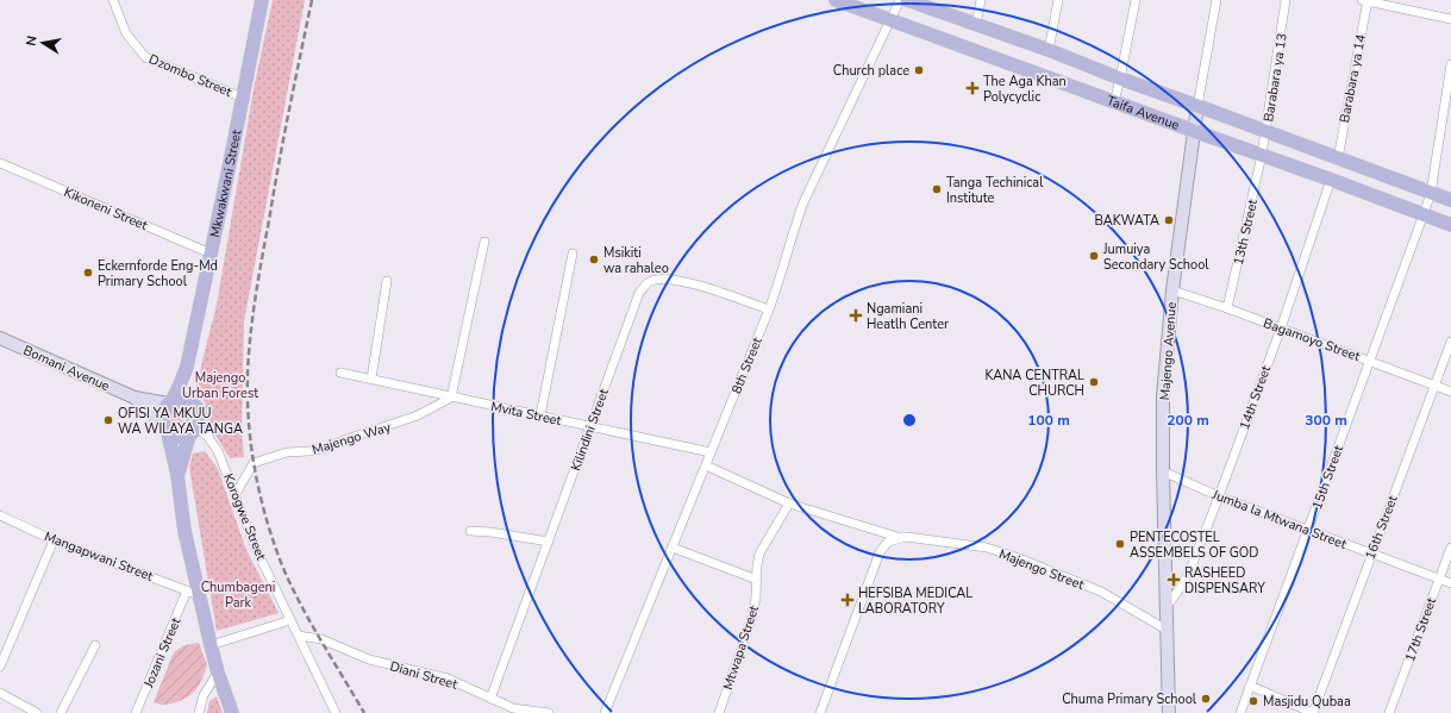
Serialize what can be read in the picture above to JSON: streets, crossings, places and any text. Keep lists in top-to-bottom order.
{
  "streets": {
    "main road": ["Taifa Avenue", "Mkwakwani Street"],
    "street": [
      "Dzombo Street",
      "Barabara ya 13",
      "Barabara ya 14",
      "Kikoneni Street",
      "13th Street",
      "Bagamoyo Street",
      "Majengo Avenue",
      "8th Street",
      "Bomani Avenue",
      "14th Street",
      "Mvita Street",
      "Kilindini Street",
      "Majengo Way",
      "15th Street",
      "Korogwe Street",
      "Jumba la Mtwana Street",
      "16th Street",
      "Mangapwani Street",
      "Majengo Street",
      "17th Street",
      "Mtwapa Street",
      "Jozani Street",
      "Diani Street"
    ]
  },
  "crossings": [
    ["Dzombo Street", "Mkwakwani Street"],
    ["Barabara ya 13", "Taifa Avenue"],
    ["Barabara ya 13", "13th Street"],
    ["Barabara ya 14", "Taifa Avenue"],
    ["Taifa Avenue", "13th Street"],
    ["Taifa Avenue", "Majengo Avenue"],
    ["Taifa Avenue", "8th Street"],
    ["Taifa Avenue", "14th Street"],
    ["Taifa Avenue", "15th Street"],
    ["Mkwakwani Street", "Kikoneni Street"],
    ["13th Street", "Bagamoyo Street"],
    ["Bagamoyo Street", "Majengo Avenue"],
    ["Bagamoyo Street", "14th Street"],
    ["Bagamoyo Street", "15th Street"],
    ["Bagamoyo Street", "16th Street"],
    ["Majengo Avenue", "14th Street"],
    ["Majengo Avenue", "Jumba la Mtwana Street"],
    ["Majengo Avenue", "Majengo Street"],
    ["8th Street", "Mvita Street"],
    ["8th Street", "Kilindini Street"],
    ["8th Street", "Majengo Street"],
    ["14th Street", "Jumba la Mtwana Street"],
    ["Mvita Street", "Kilindini Street"],
    ["Mvita Street", "Majengo Way"],
    ["Kilindini Street", "Diani Street"],
    ["Majengo Way", "Korogwe Street"],
    ["15th Street", "Jumba la Mtwana Street"],
    ["Korogwe Street", "Diani Street"],
    ["Jumba la Mtwana Street", "16th Street"],
    ["Jumba la Mtwana Street", "17th Street"],
    ["Mangapwani Street", "Jozani Street"],
    ["Majengo Street", "Mtwapa Street"]
  ],
  "parks": ["Majengo Urban Forest", "Chumbageni Park"],
  "places": {
    "other": [
      "Church place",
      "Tanga Techinical Institute",
      "BAKWATA",
      "Jumuiya Secondary School",
      "Msikiti wa rahaleo",
      "Eckernforde Eng-Md Primary School",
      "KANA CENTRAL CHURCH",
      "OFISI YA MKUU WA WILAYA TANGA",
      "PENTECOSTEL ASSEMBELS OF GOD",
      "Chuma Primary School",
      "Masjidu Qubaa"
    ],
    "health": [
      "The Aga Khan Polycyclic",
      "Ngamiani Heatlh Center",
      "RASHEED DISPENSARY",
      "HEFSIBA MEDICAL LABORATORY"
    ]
  },
  "north": "left",
  "rings": ["100 m", "200 m", "300 m"]
}
